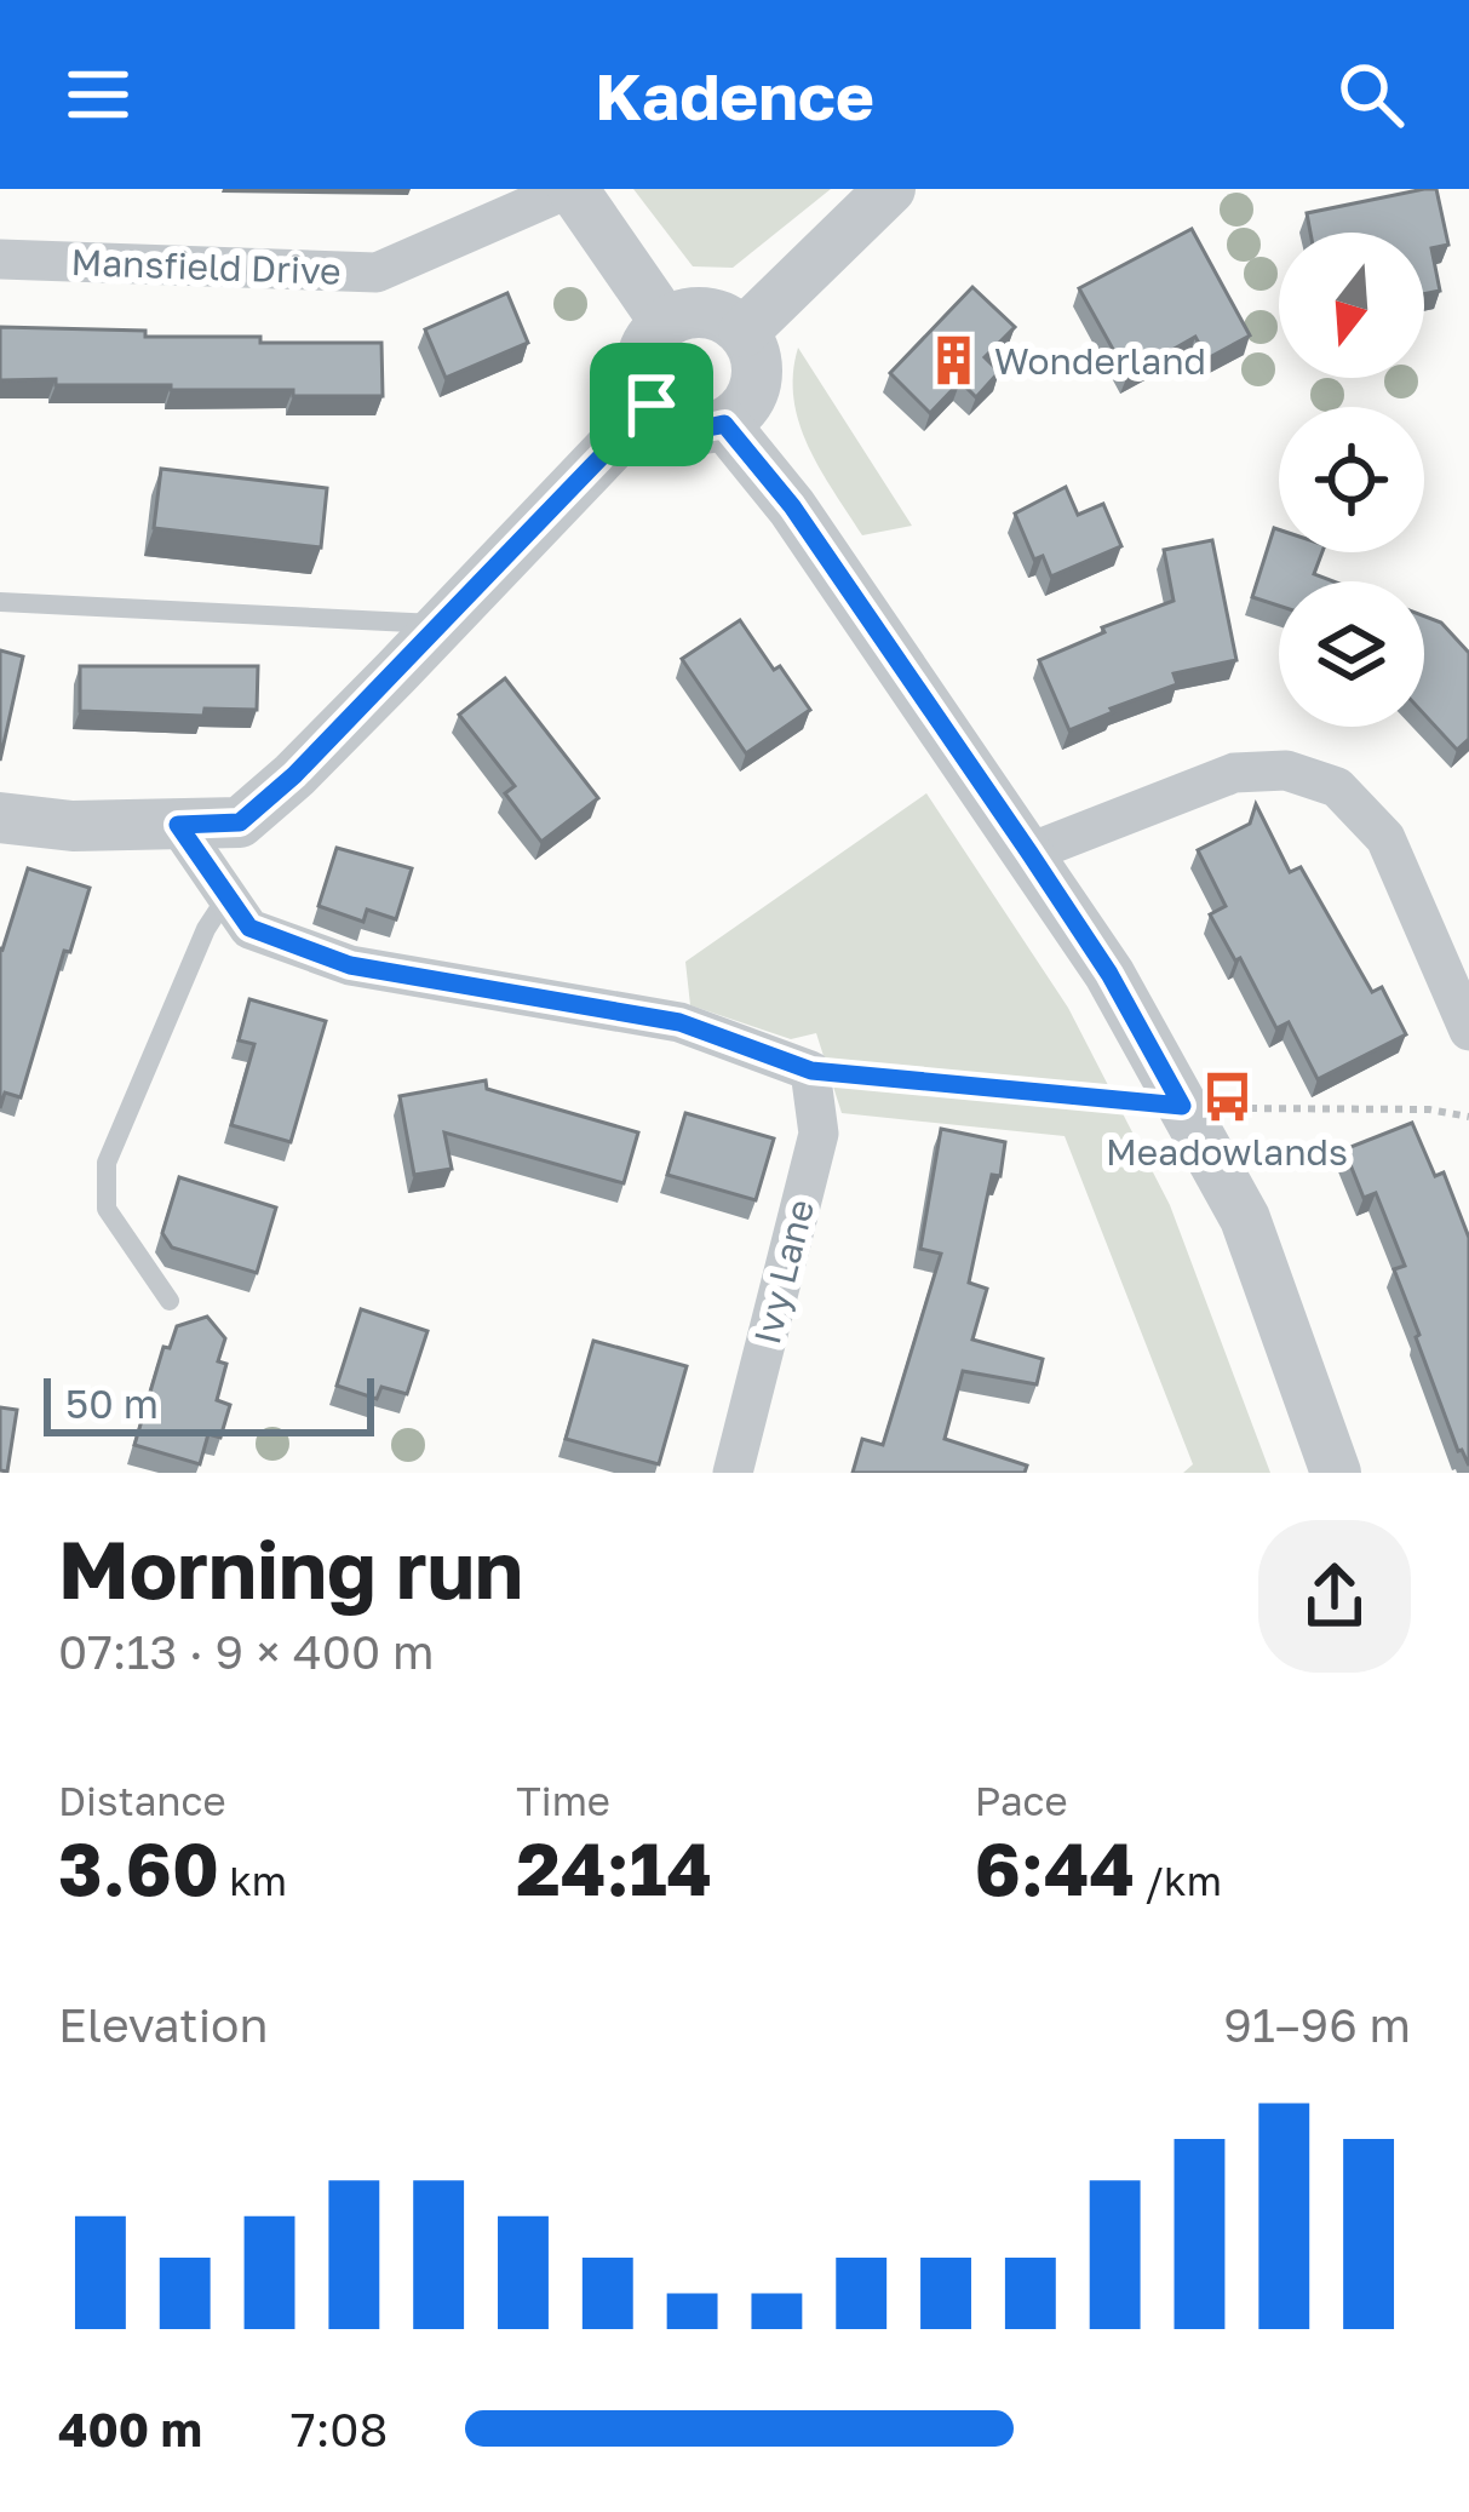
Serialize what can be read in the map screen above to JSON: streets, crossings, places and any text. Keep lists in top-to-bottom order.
{
  "streets": {
    "street": ["Mansfield Drive", "Ivy Lane"]
  },
  "places": {
    "building": ["Wonderland"],
    "bus stop": ["Meadowlands"]
  },
  "scale_bar": "50 m",
  "north": "bottom",
  "page": {
    "header": "Kadence",
    "scale": "50 m",
    "heading": ["Morning run", "07:13 · 9 × 400 m"],
    "stats": [
      ["Distance", "3.60 km"],
      ["Time", "24:14"],
      ["Pace", "6:44 /km"]
    ],
    "chart": ["Elevation", "91–96 m"],
    "list": [
      {
        "name": "400 m",
        "note": "7:08"
      }
    ]
  }
}
